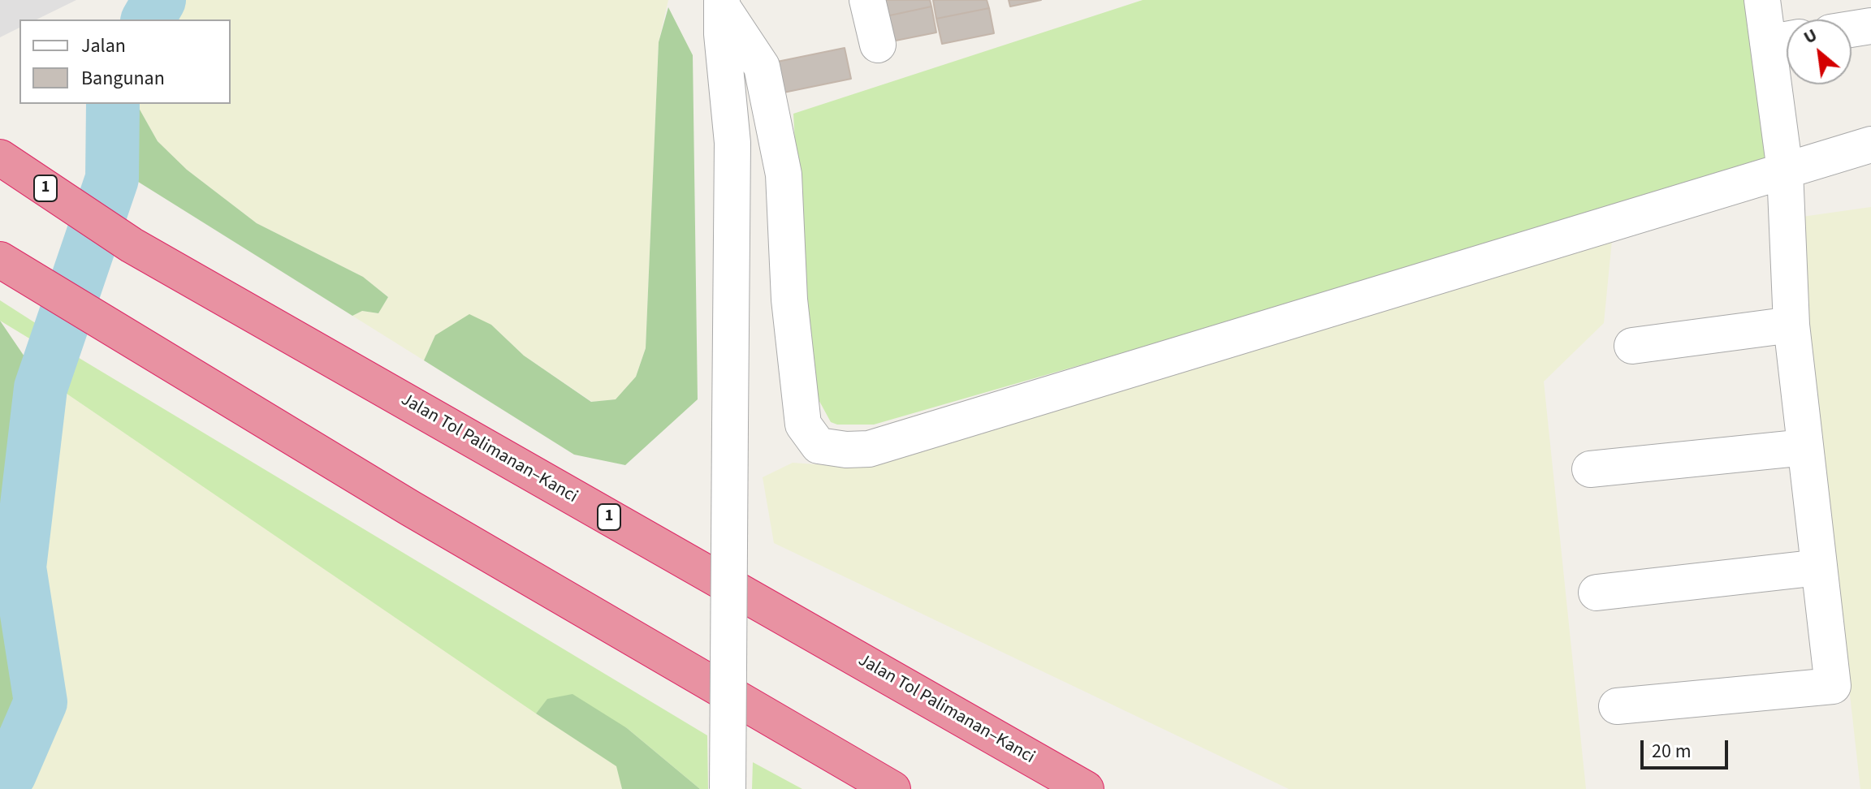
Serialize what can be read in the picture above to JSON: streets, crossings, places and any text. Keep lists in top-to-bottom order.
{
  "streets": {
    "highway": ["1", "Jalan Tol Palimanan–Kanci"]
  },
  "legend": ["Jalan", "Bangunan"],
  "scale_bar": "20 m",
  "north": "top left"
}
